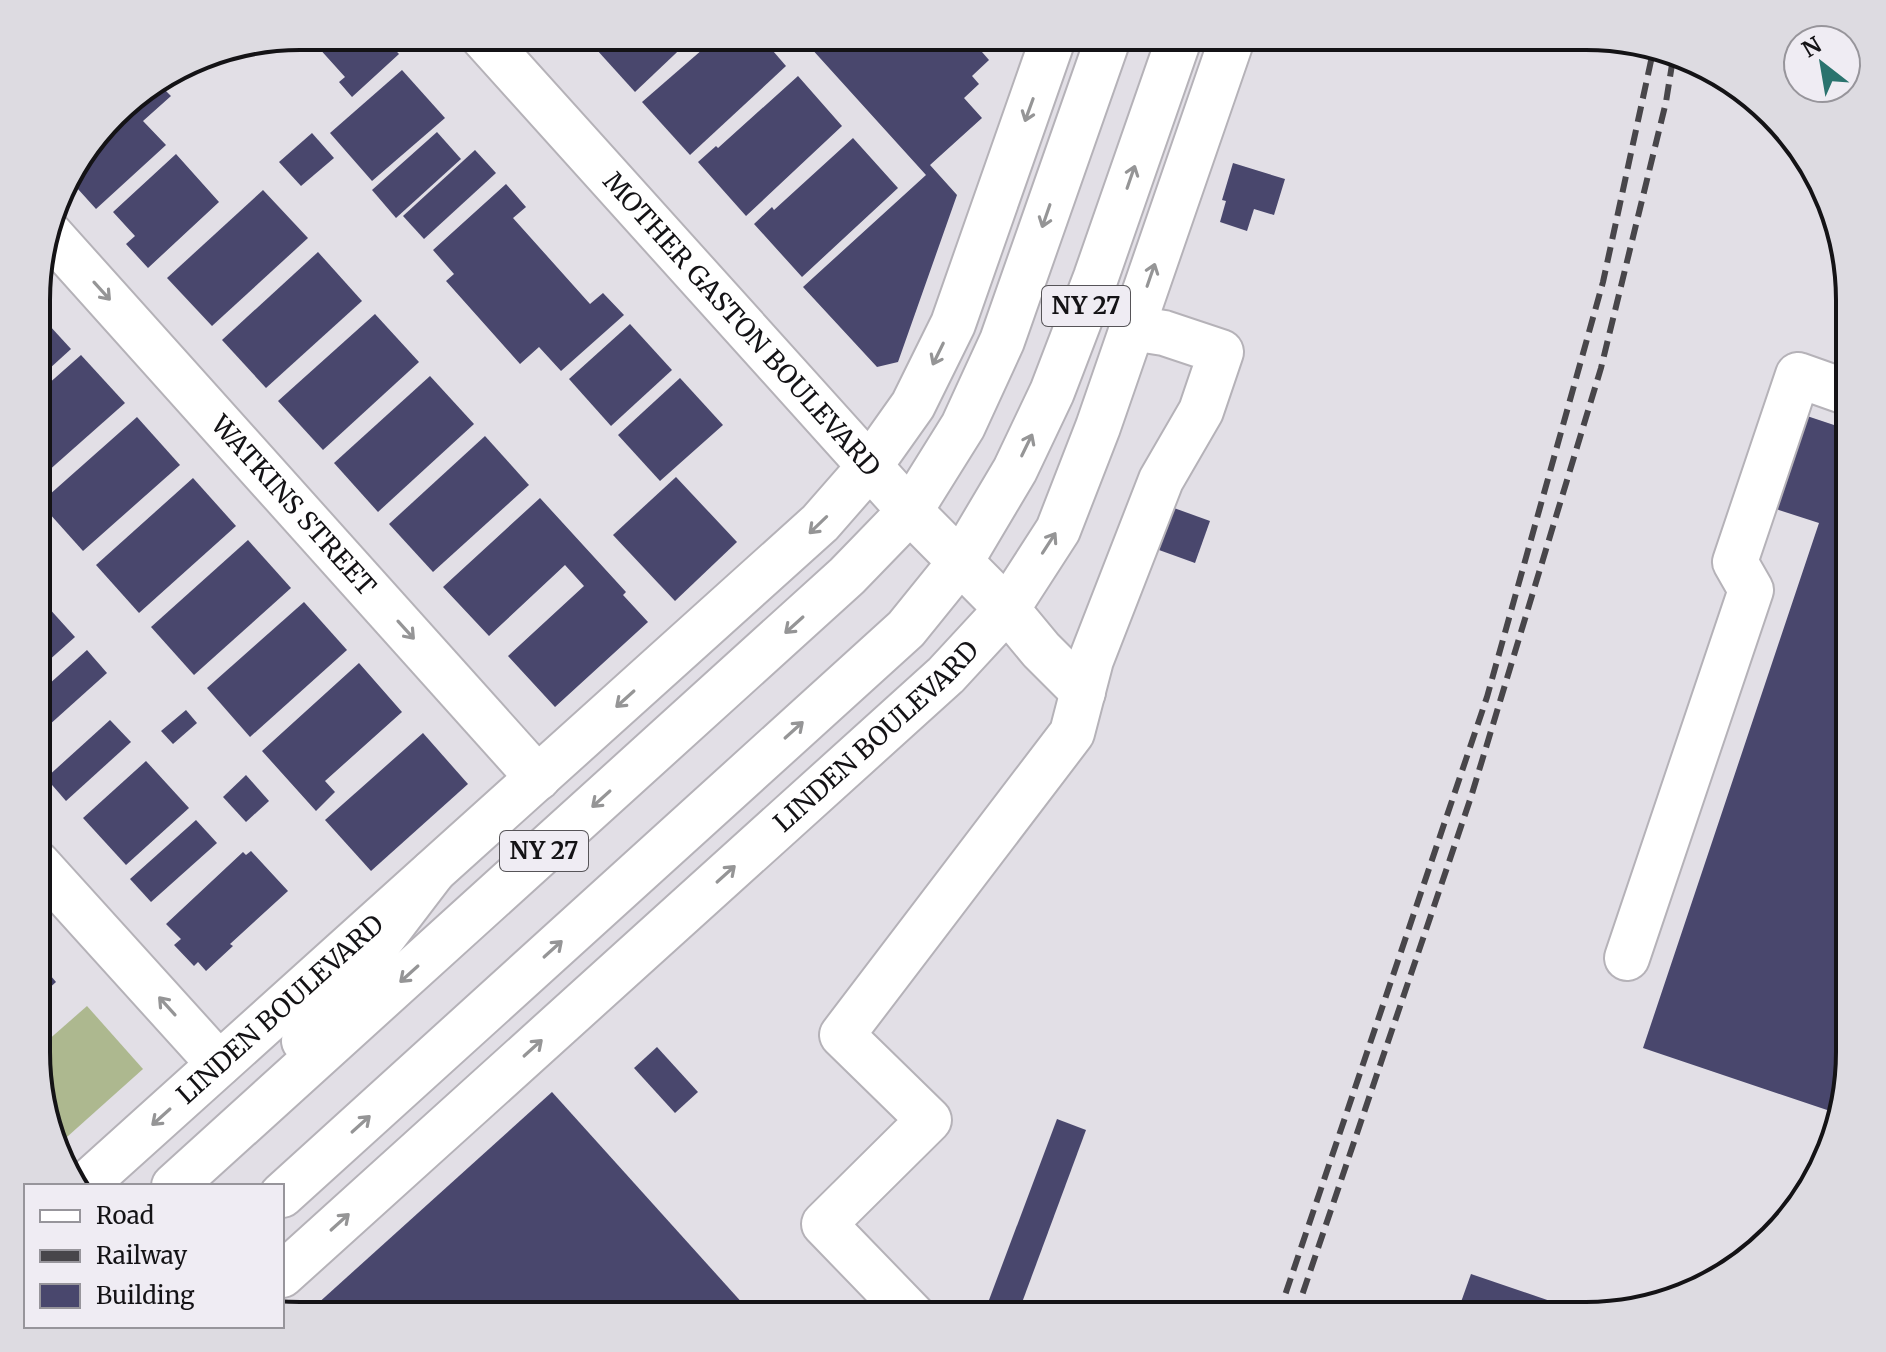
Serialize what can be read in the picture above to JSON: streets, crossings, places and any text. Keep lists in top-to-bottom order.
{
  "streets": {
    "main road": [
      "NY 27",
      "MOTHER GASTON BOULEVARD",
      "WATKINS STREET",
      "LINDEN BOULEVARD"
    ]
  },
  "crossings": [
    ["NY 27", "MOTHER GASTON BOULEVARD"],
    ["MOTHER GASTON BOULEVARD", "LINDEN BOULEVARD"],
    ["WATKINS STREET", "LINDEN BOULEVARD"]
  ],
  "one_way": ["WATKINS STREET"],
  "legend": ["Road", "Railway", "Building"],
  "north": "top left"
}
